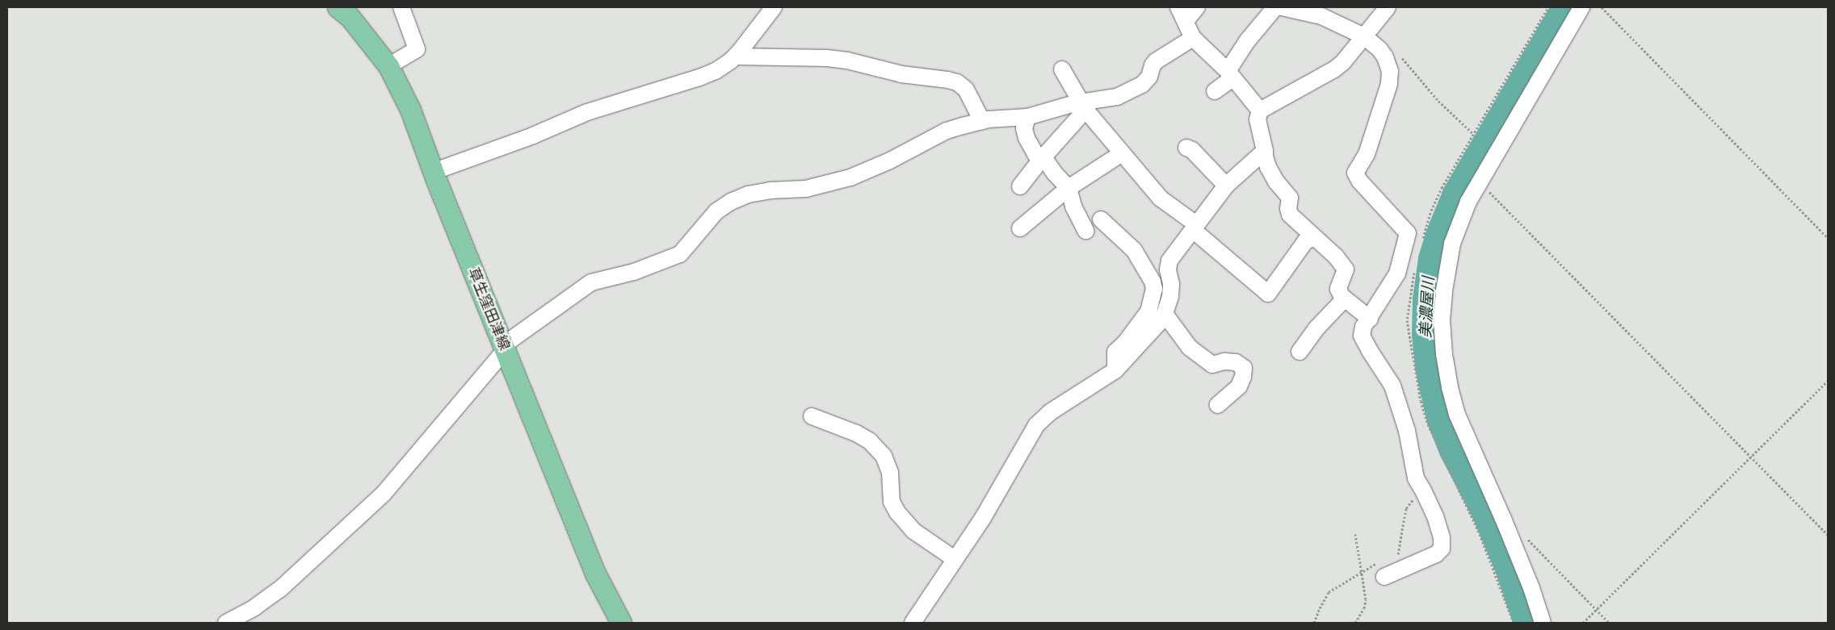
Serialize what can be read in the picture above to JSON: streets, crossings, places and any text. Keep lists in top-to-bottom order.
{
  "streets": {
    "main road": ["草生窪田津線"]
  },
  "water": ["美濃屋川"]
}
